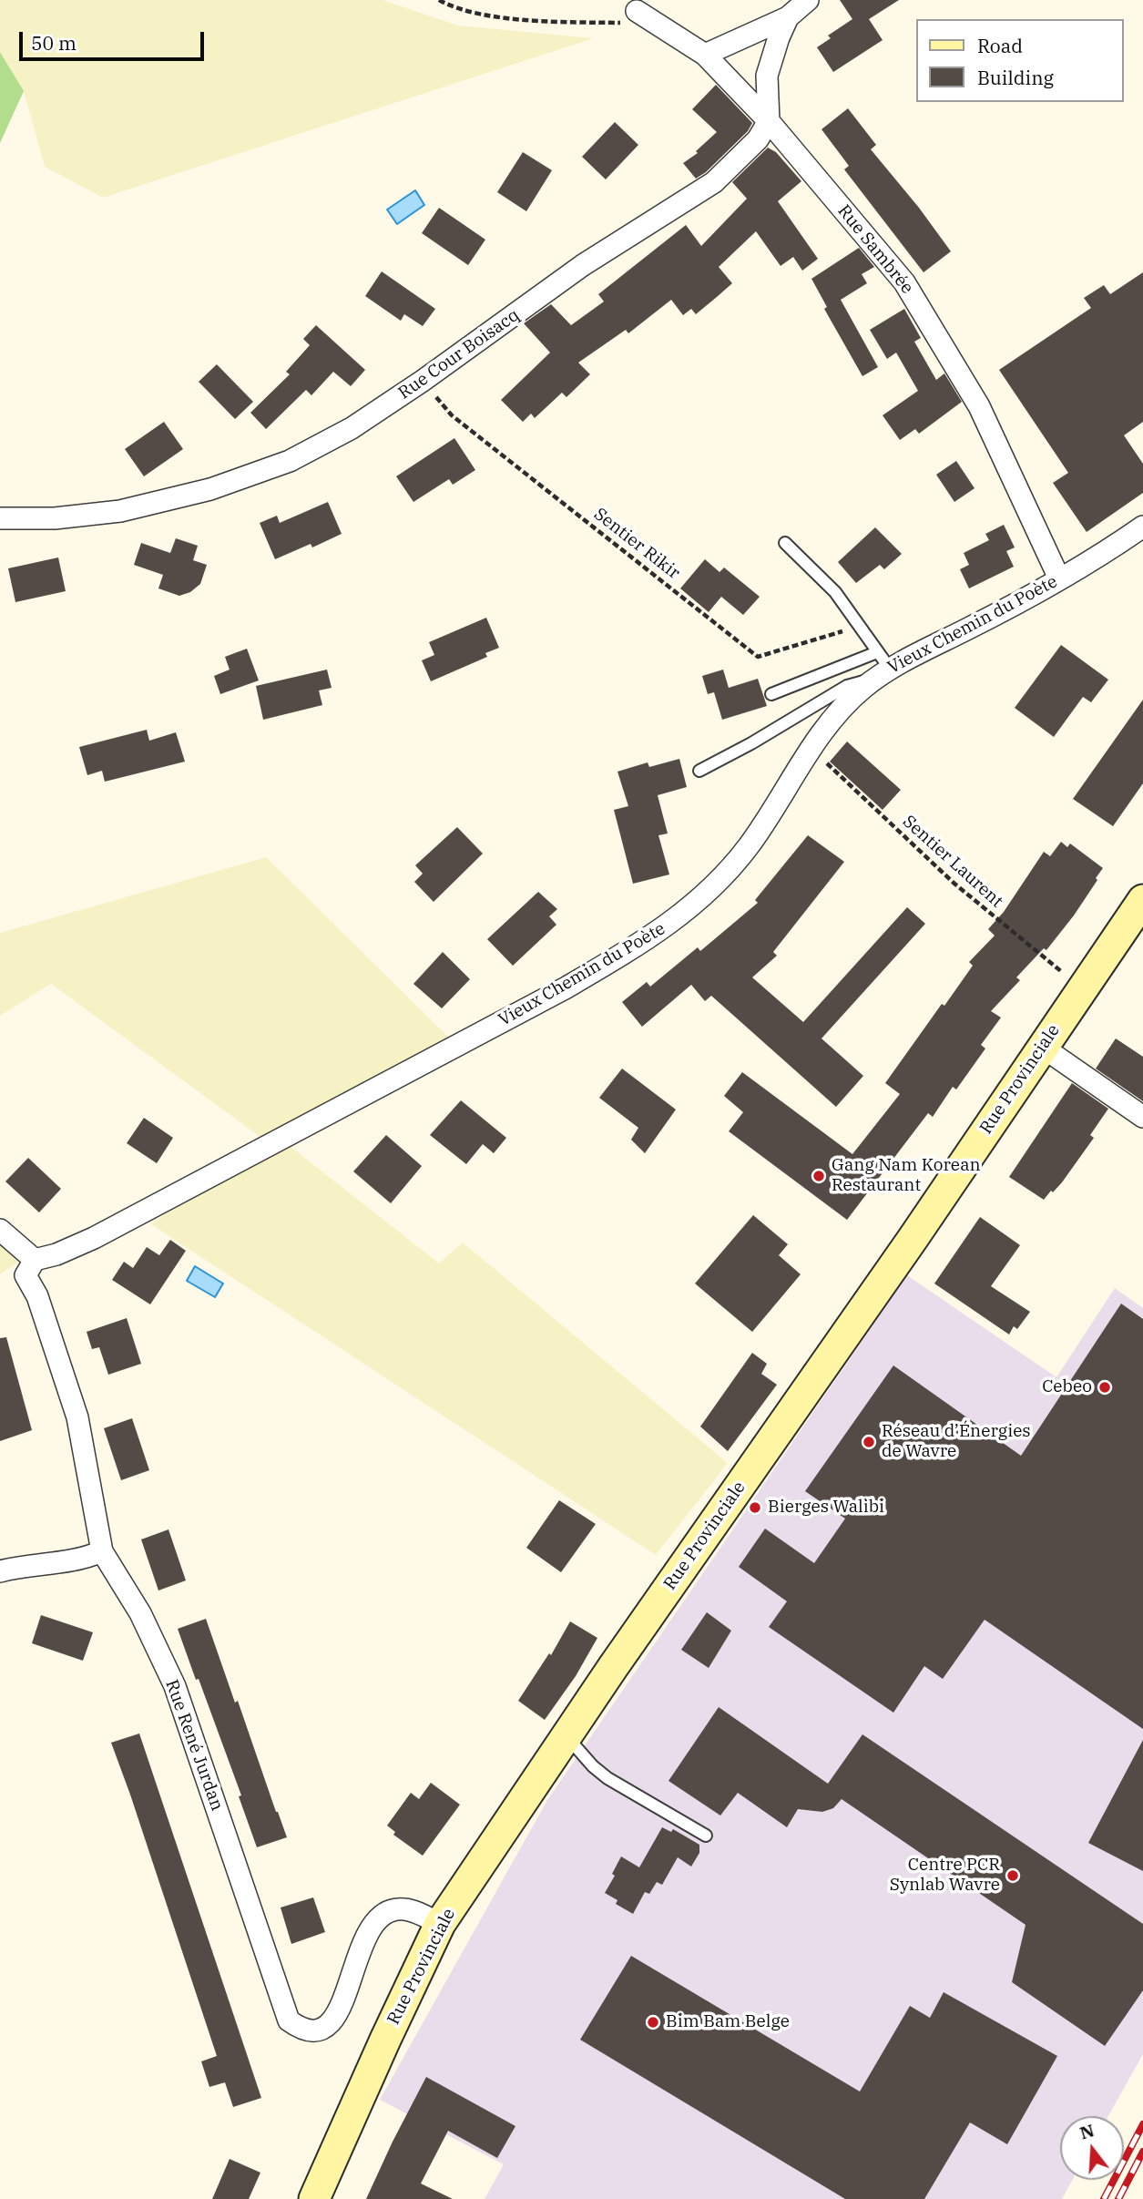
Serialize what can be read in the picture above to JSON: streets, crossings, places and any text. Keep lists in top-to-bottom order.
{
  "streets": {
    "main road": ["Rue Provinciale"],
    "street": [
      "Rue Sambrée",
      "Rue Cour Boisacq",
      "Vieux Chemin du Poète",
      "Rue René Jurdan"
    ],
    "path": ["Sentier Rikir", "Sentier Laurent"]
  },
  "crossings": [
    ["Rue Sambrée", "Rue Cour Boisacq"],
    ["Rue Sambrée", "Vieux Chemin du Poète"],
    ["Rue Cour Boisacq", "Sentier Rikir"],
    ["Vieux Chemin du Poète", "Sentier Laurent"],
    ["Vieux Chemin du Poète", "Rue René Jurdan"],
    ["Sentier Laurent", "Rue Provinciale"],
    ["Rue Provinciale", "Rue René Jurdan"]
  ],
  "places": [
    "Gang Nam Korean Restaurant",
    "Cebeo",
    "Réseau d’Énergies de Wavre",
    "Bierges Walibi",
    "Centre PCR Synlab Wavre",
    "Bim Bam Belge"
  ],
  "legend": ["Road", "Building"],
  "scale_bar": "50 m",
  "north": "top"
}
